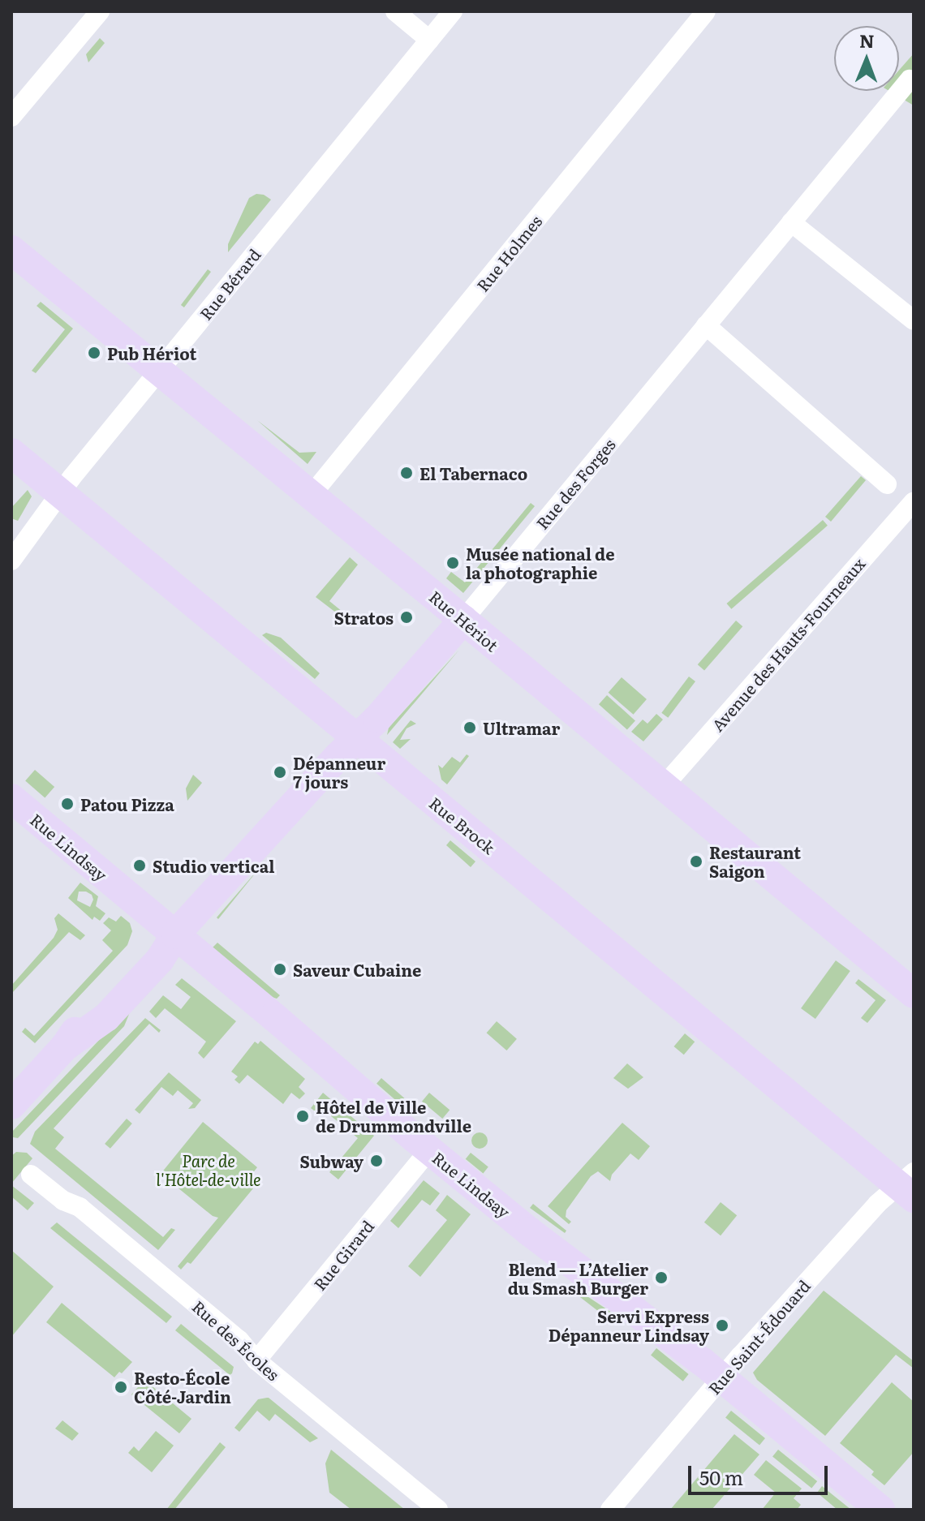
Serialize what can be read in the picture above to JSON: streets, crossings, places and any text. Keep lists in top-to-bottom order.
{
  "streets": {
    "street": [
      "Rue Holmes",
      "Rue Bérard",
      "Rue des Forges",
      "Rue Hériot",
      "Avenue des Hauts-Fourneaux",
      "Rue Brock",
      "Rue Lindsay",
      "Rue Girard",
      "Rue Saint-Édouard",
      "Rue des Écoles"
    ]
  },
  "crossings": [
    ["Rue Holmes", "Rue Hériot"],
    ["Rue Bérard", "Rue Hériot"],
    ["Rue Bérard", "Rue Brock"],
    ["Rue des Forges", "Rue Hériot"],
    ["Rue des Forges", "Rue Brock"],
    ["Rue des Forges", "Rue Lindsay"],
    ["Rue Hériot", "Avenue des Hauts-Fourneaux"],
    ["Rue Brock", "Rue Saint-Édouard"],
    ["Rue Lindsay", "Rue Girard"],
    ["Rue Lindsay", "Rue Saint-Édouard"],
    ["Rue Girard", "Rue des Écoles"]
  ],
  "parks": ["Parc de l'Hôtel-de-ville"],
  "places": [
    "Pub Hériot",
    "El Tabernaco",
    "Musée national de la photographie",
    "Stratos",
    "Ultramar",
    "Dépanneur 7 jours",
    "Patou Pizza",
    "Restaurant Saigon",
    "Studio vertical",
    "Saveur Cubaine",
    "Hôtel de Ville de Drummondville",
    "Subway",
    "Blend — L’Atelier du Smash Burger",
    "Servi Express Dépanneur Lindsay",
    "Resto-École Côté-Jardin"
  ],
  "scale_bar": "50 m",
  "north": "top"
}
